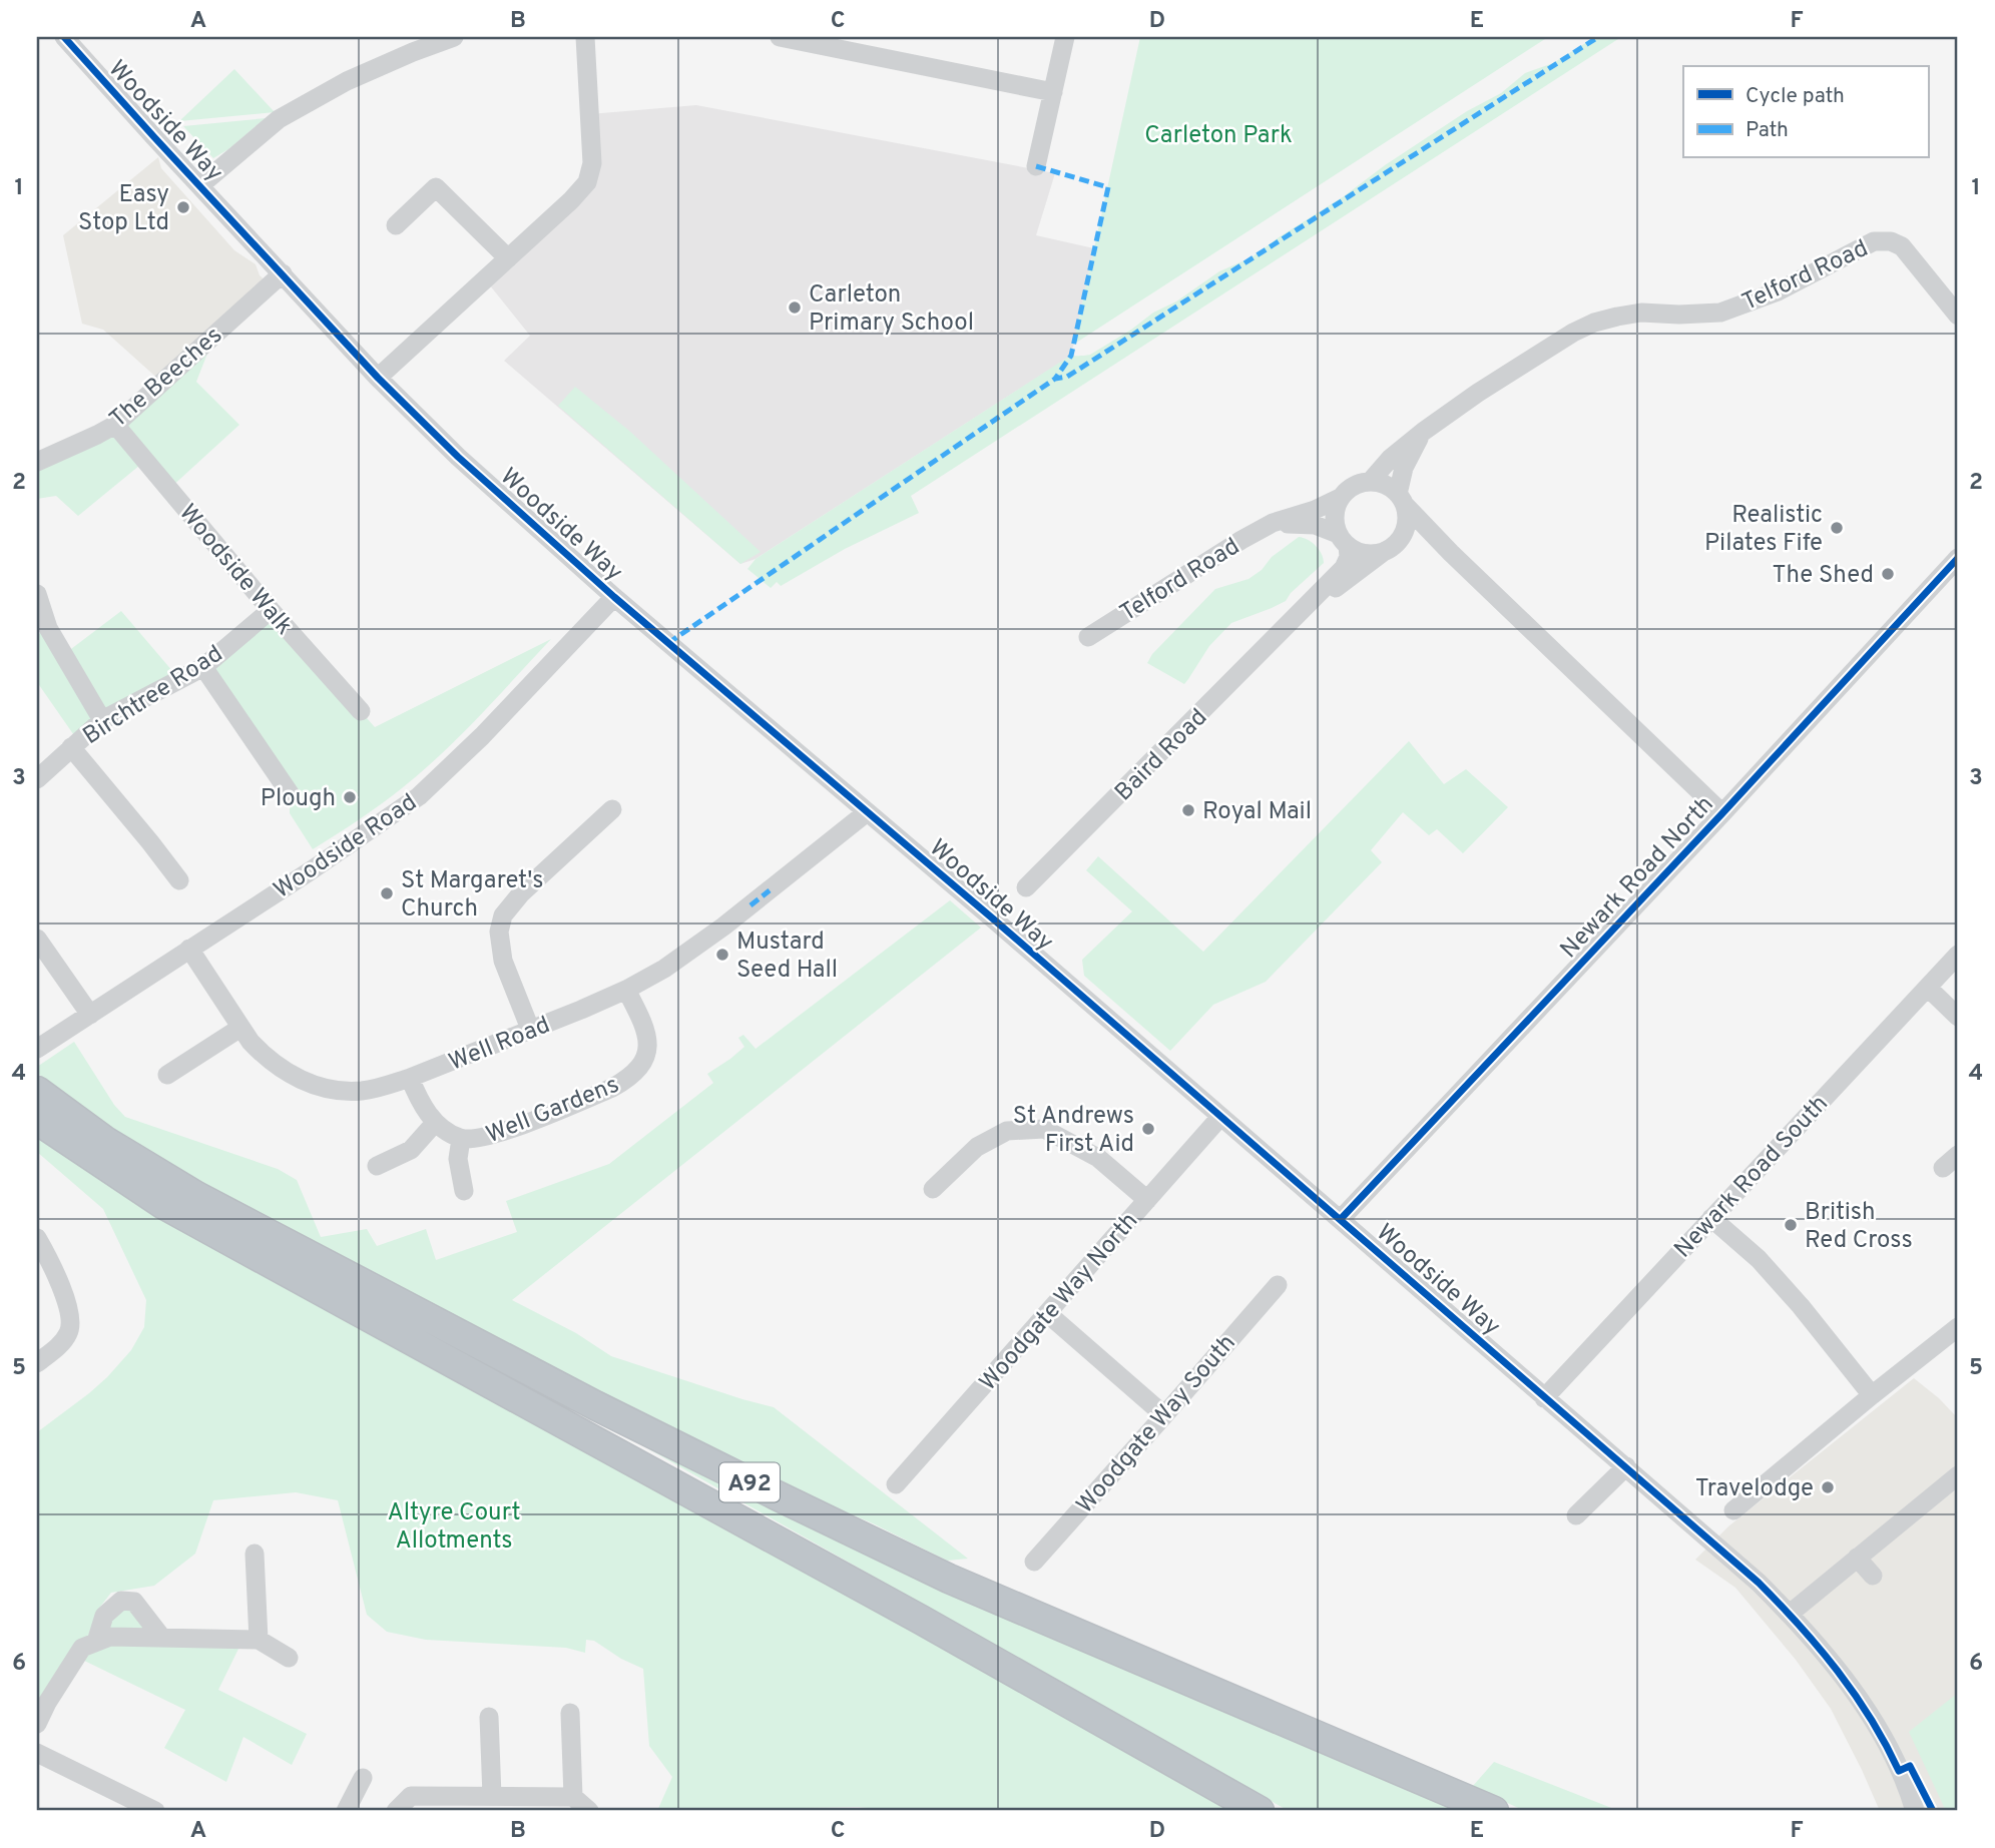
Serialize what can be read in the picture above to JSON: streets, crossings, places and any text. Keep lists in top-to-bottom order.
{
  "streets": {
    "highway": ["A92"],
    "street": [
      "Woodside Way",
      "Telford Road",
      "The Beeches",
      "Woodside Walk",
      "Birchtree Road",
      "Baird Road",
      "Woodside Road",
      "Newark Road North",
      "Well Road",
      "Well Gardens",
      "Newark Road South",
      "Woodgate Way North",
      "Woodgate Way South"
    ]
  },
  "crossings": [
    ["Woodside Way", "The Beeches"],
    ["Woodside Way", "Woodside Road"],
    ["Woodside Way", "Newark Road North"],
    ["Woodside Way", "Well Road"],
    ["Woodside Way", "Newark Road South"],
    ["Woodside Way", "Woodgate Way North"],
    ["Telford Road", "Baird Road"],
    ["The Beeches", "Woodside Walk"],
    ["Woodside Walk", "Birchtree Road"],
    ["Woodside Road", "Well Road"],
    ["Well Road", "Well Gardens"]
  ],
  "parks": ["Carleton Park", "Altyre Court Allotments"],
  "places": [
    "Easy Stop Ltd",
    "Carleton Primary School",
    "Realistic Pilates Fife",
    "The Shed",
    "Plough",
    "Royal Mail",
    "St Margaret's Church",
    "Mustard Seed Hall",
    "St Andrews First Aid",
    "British Red Cross",
    "Travelodge"
  ],
  "legend": ["Cycle path", "Path"],
  "grid": {
    "columns": [
      "A",
      "B",
      "C",
      "D",
      "E",
      "F"
    ],
    "rows": [
      "1",
      "2",
      "3",
      "4",
      "5",
      "6"
    ]
  }
}
